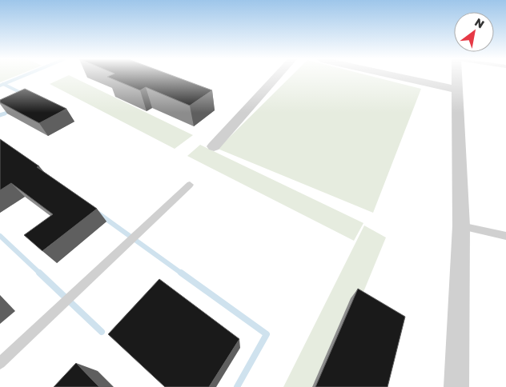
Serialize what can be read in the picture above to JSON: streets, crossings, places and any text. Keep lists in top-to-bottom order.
{
  "north": "top right"
}
